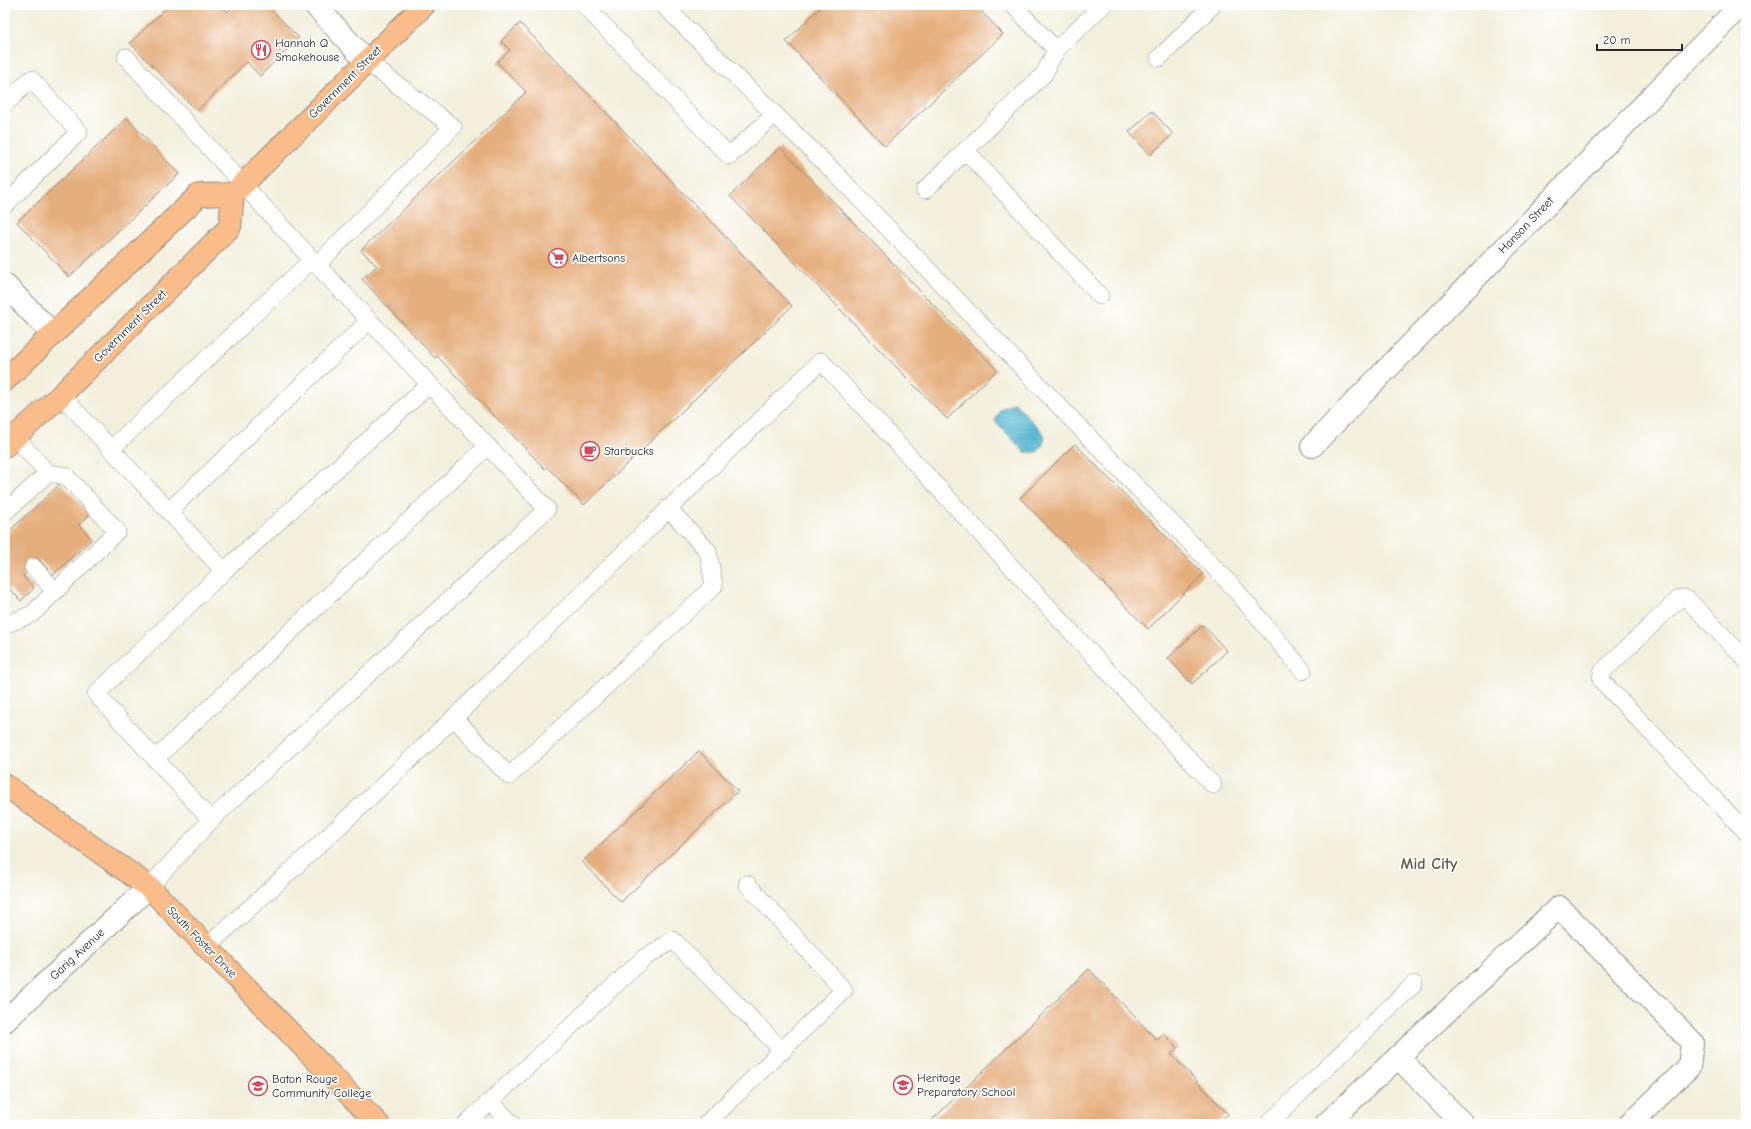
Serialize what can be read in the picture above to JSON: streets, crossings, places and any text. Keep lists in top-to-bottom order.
{
  "streets": {
    "main road": ["Government Street", "South Foster Drive"],
    "street": ["Hanson Street", "Garig Avenue"]
  },
  "crossings": [
    ["South Foster Drive", "Garig Avenue"]
  ],
  "districts": ["Mid City"],
  "places": {
    "restaurant": ["Hannah Q Smokehouse"],
    "supermarket": ["Albertsons"],
    "cafe": ["Starbucks"],
    "school or university": ["Heritage Preparatory School", "Baton Rouge Community College"]
  },
  "scale_bar": "20 m"
}
